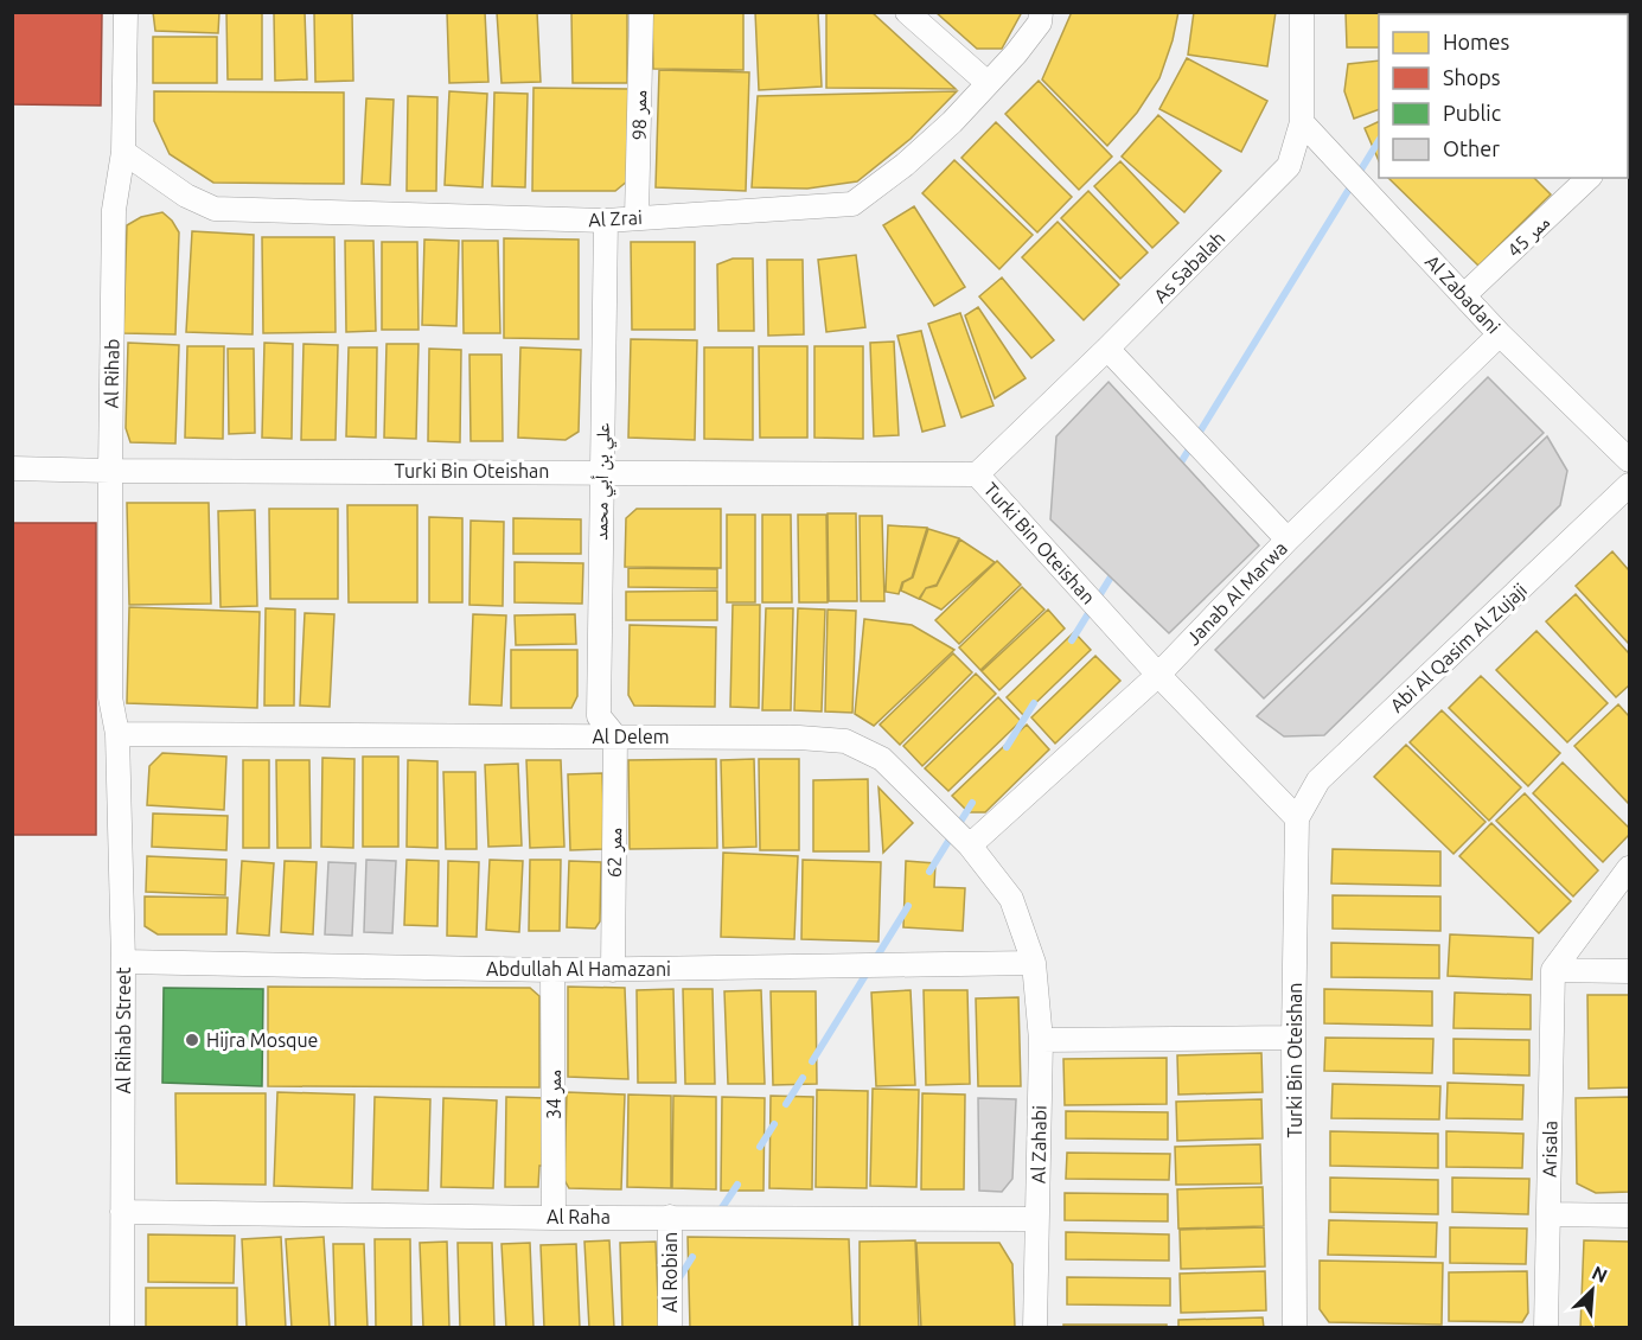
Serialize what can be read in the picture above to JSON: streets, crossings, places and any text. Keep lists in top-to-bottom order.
{
  "streets": {
    "street": [
      "ممر 98",
      "Al Zrai",
      "ممر 45",
      "As Sabalah",
      "Al Zabadani",
      "Al Rihab",
      "Turki Bin Oteishan",
      "علي بن أبي محمد",
      "Janab Al Marwa",
      "Abi Al Qasim Al Zujaji",
      "Al Delem",
      "ممر 62",
      "Abdullah Al Hamazani",
      "Al Rihab Street",
      "ممر 34",
      "Al Zahabi",
      "Arisala",
      "Al Raha",
      "Al Robian"
    ]
  },
  "crossings": [
    ["ممر 98", "Al Zrai"],
    ["Al Zrai", "Al Rihab"],
    ["Al Zrai", "علي بن أبي محمد"],
    ["ممر 45", "Al Zabadani"],
    ["As Sabalah", "Al Zabadani"],
    ["As Sabalah", "Turki Bin Oteishan"],
    ["Al Zabadani", "Janab Al Marwa"],
    ["Al Rihab", "Turki Bin Oteishan"],
    ["Al Rihab", "Al Delem"],
    ["Al Rihab", "Al Rihab Street"],
    ["Turki Bin Oteishan", "علي بن أبي محمد"],
    ["Turki Bin Oteishan", "Janab Al Marwa"],
    ["Turki Bin Oteishan", "Abi Al Qasim Al Zujaji"],
    ["علي بن أبي محمد", "Al Delem"],
    ["علي بن أبي محمد", "ممر 62"],
    ["Janab Al Marwa", "Al Delem"],
    ["Al Delem", "ممر 62"],
    ["Al Delem", "Abdullah Al Hamazani"],
    ["Al Delem", "Al Rihab Street"],
    ["Al Delem", "Al Zahabi"],
    ["ممر 62", "Abdullah Al Hamazani"],
    ["Abdullah Al Hamazani", "Al Rihab Street"],
    ["Abdullah Al Hamazani", "ممر 34"],
    ["Abdullah Al Hamazani", "Al Zahabi"],
    ["Al Rihab Street", "Al Raha"],
    ["ممر 34", "Al Raha"],
    ["Al Zahabi", "Al Raha"],
    ["Al Raha", "Al Robian"]
  ],
  "places": ["Hijra Mosque"],
  "legend": [
    "Homes",
    "Shops",
    "Public",
    "Other"
  ],
  "north": "top right"
}
